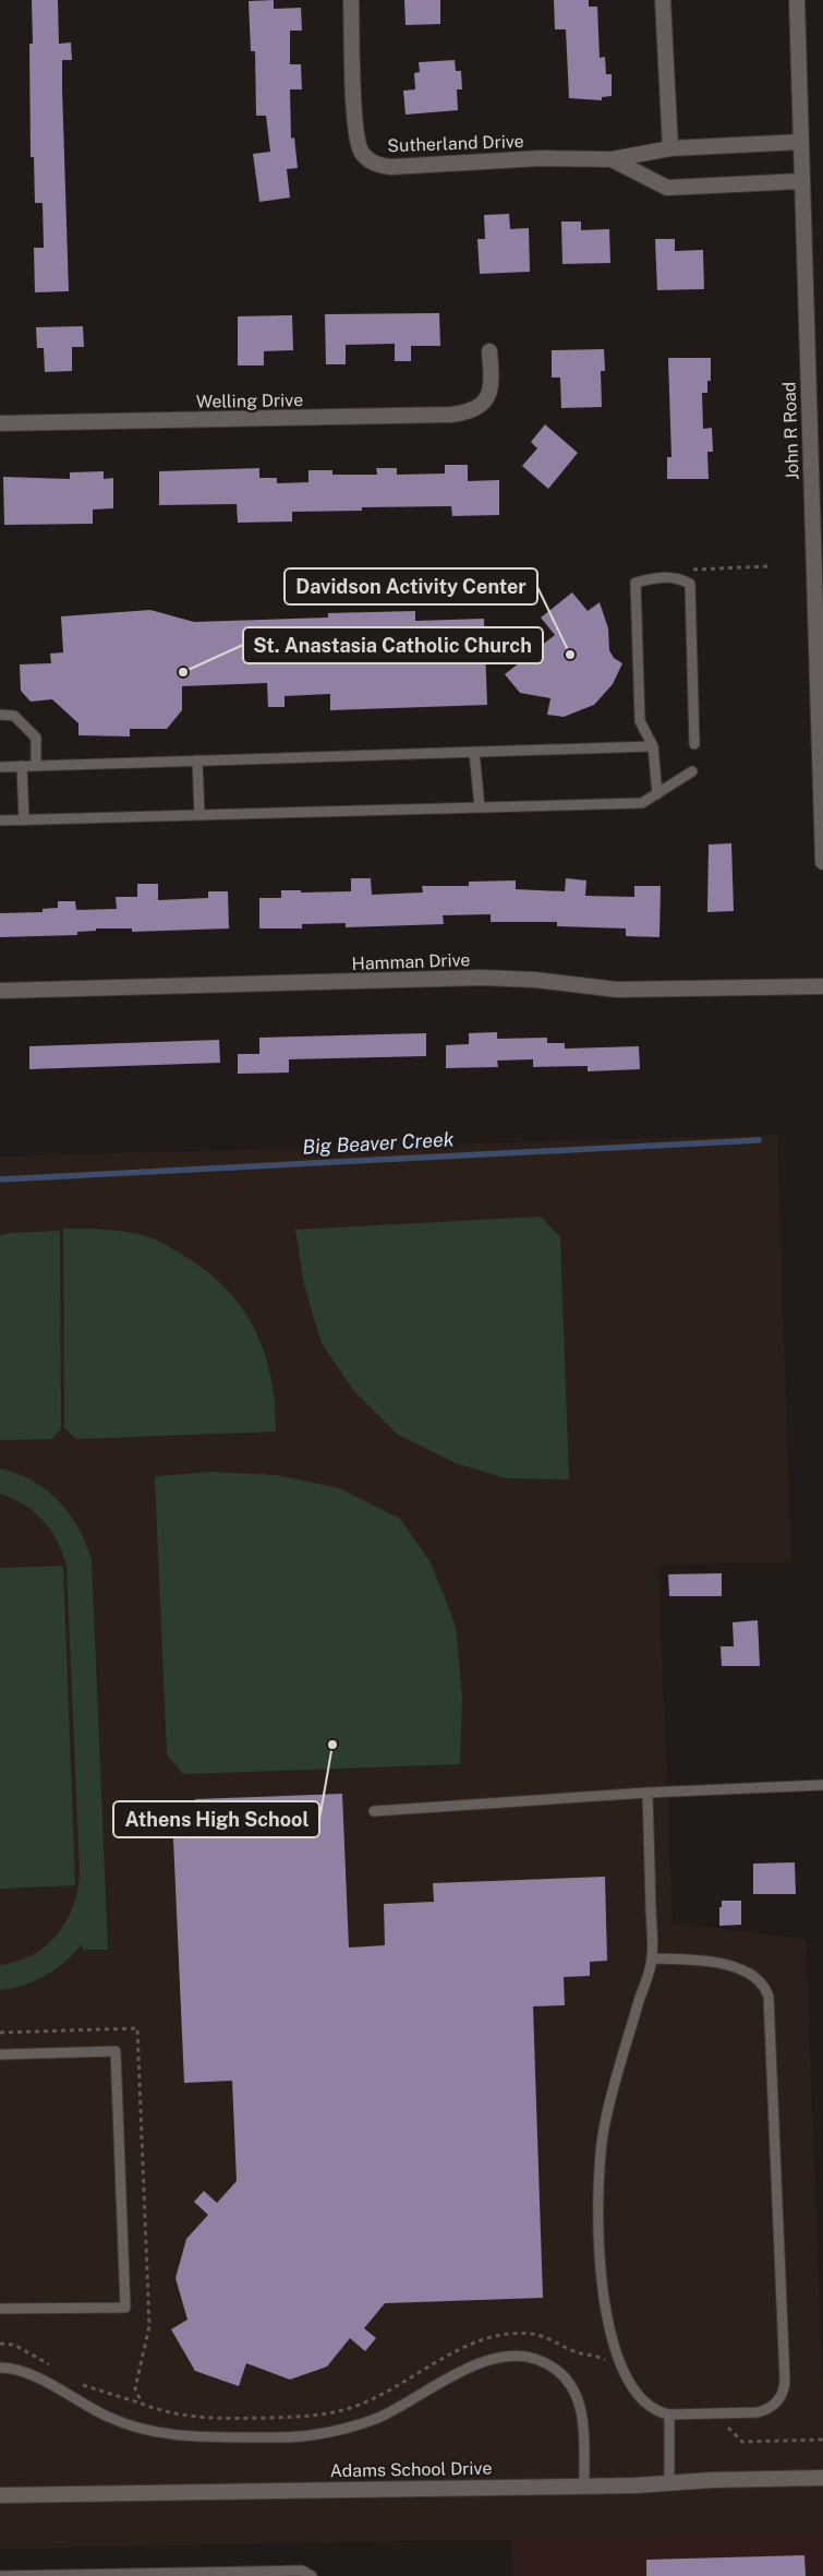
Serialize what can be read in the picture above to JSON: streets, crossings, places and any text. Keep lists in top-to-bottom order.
{
  "streets": {
    "street": [
      "Sutherland Drive",
      "Welling Drive",
      "John R Road",
      "Hamman Drive",
      "Adams School Drive"
    ]
  },
  "crossings": [
    ["Sutherland Drive", "John R Road"]
  ],
  "water": ["Big Beaver Creek"],
  "places": ["Davidson Activity Center", "St. Anastasia Catholic Church", "Athens High School"]
}
